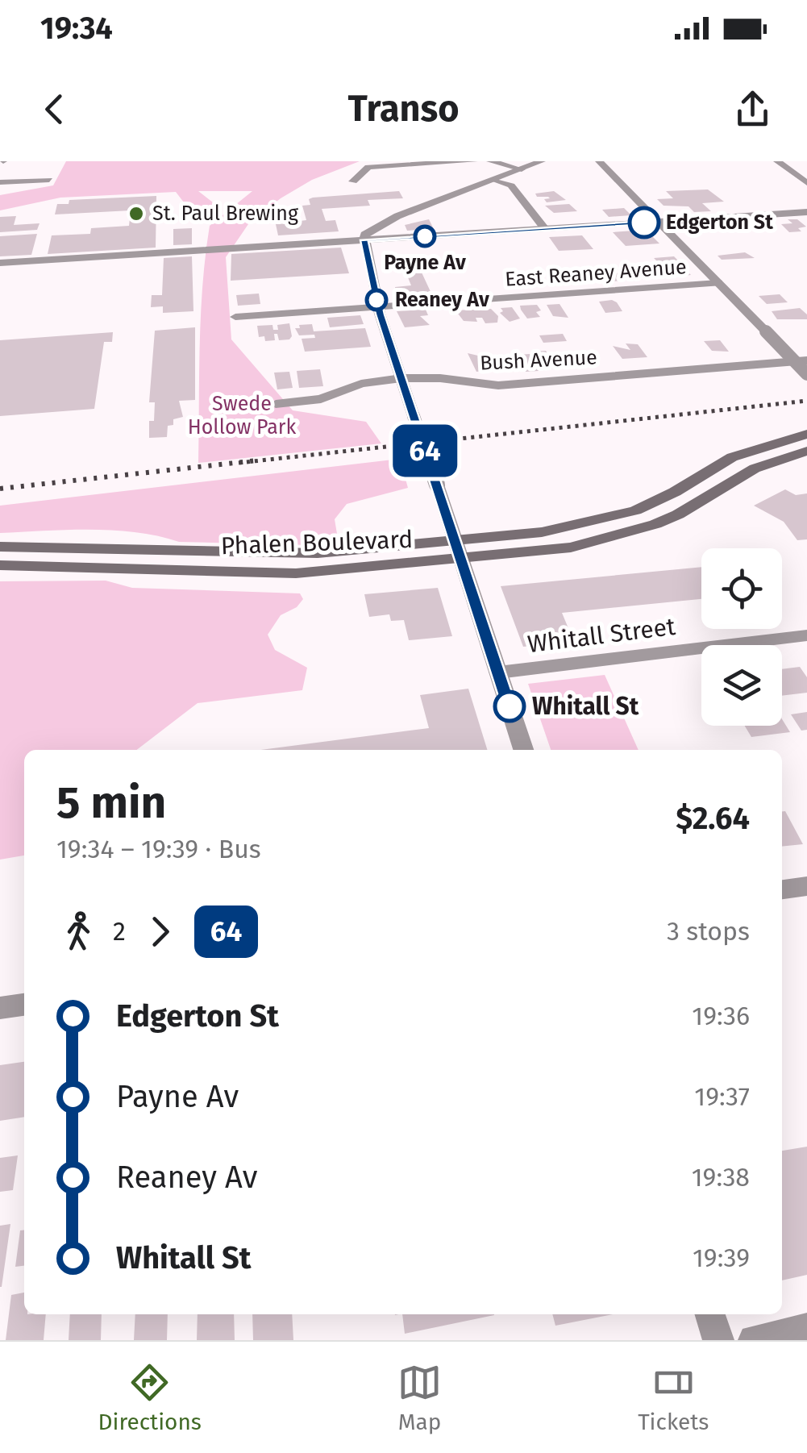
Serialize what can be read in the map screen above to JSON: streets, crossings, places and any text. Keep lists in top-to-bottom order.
{
  "streets": {
    "main road": ["Phalen Boulevard"],
    "street": ["East Reaney Avenue", "Bush Avenue", "Whitall Street"]
  },
  "parks": ["Swede Hollow Park"],
  "places": [
    "St. Paul Brewing",
    "Edgerton St",
    "Payne Av",
    "Reaney Av",
    "Whitall St"
  ],
  "lines": ["bus line 64"],
  "page": {
    "status": "19:34",
    "header": "Transo",
    "on_map": "64",
    "heading": ["5 min", "19:34 – 19:39 · Bus", "$2.64"],
    "legs": ["2", "64", "3 stops"],
    "list": [
      {
        "name": "Edgerton St",
        "value": "19:36"
      },
      {
        "name": "Payne Av",
        "value": "19:37"
      },
      {
        "name": "Reaney Av",
        "value": "19:38"
      },
      {
        "name": "Whitall St",
        "value": "19:39"
      }
    ],
    "tabs": ["Directions", "Map", "Tickets"]
  }
}
